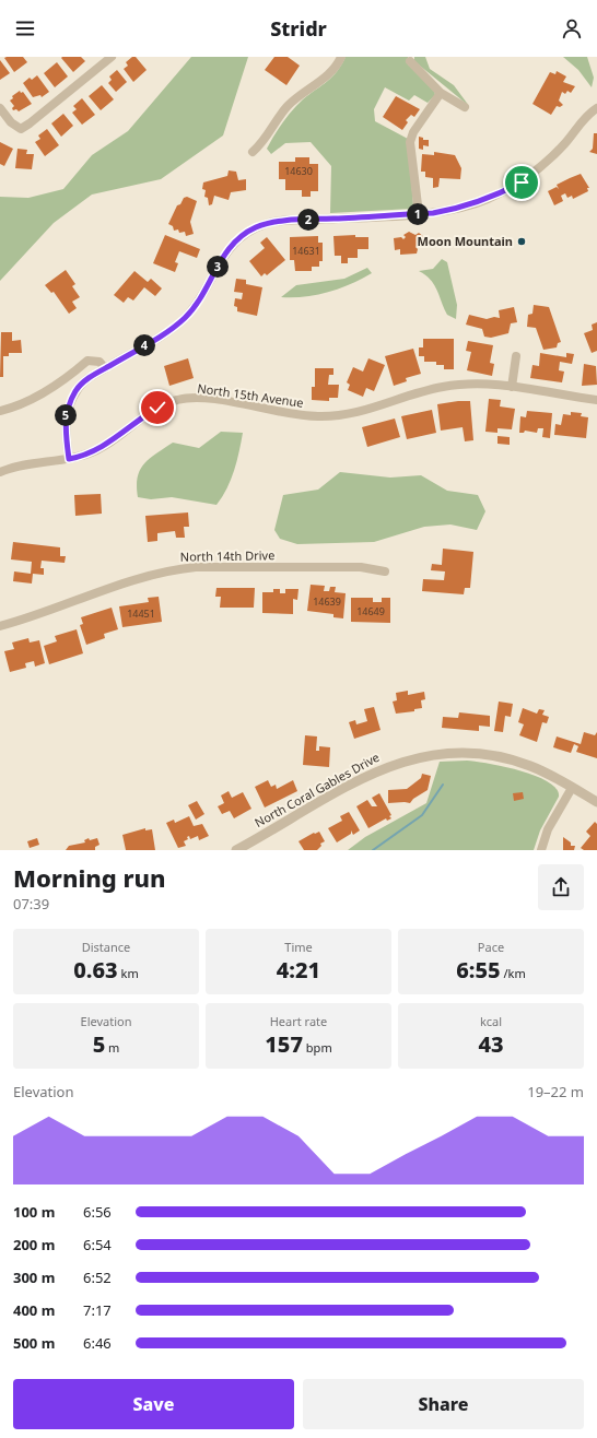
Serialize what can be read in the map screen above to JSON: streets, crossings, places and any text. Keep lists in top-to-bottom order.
{
  "streets": {
    "street": ["North 15th Avenue", "North 14th Drive", "North Coral Gables Drive"]
  },
  "places": ["Moon Mountain"],
  "house_numbers": [
    "14630",
    "14631",
    "14639",
    "14649",
    "14451"
  ],
  "page": {
    "header": "Stridr",
    "pins": [
      "1",
      "2",
      "3",
      "4",
      "5"
    ],
    "heading": ["Morning run", "07:39"],
    "stats": [
      ["Distance", "0.63 km"],
      ["Time", "4:21"],
      ["Pace", "6:55 /km"],
      ["Elevation", "5 m"],
      ["Heart rate", "157 bpm"],
      ["kcal", "43"]
    ],
    "chart": ["Elevation", "19–22 m"],
    "list": [
      {
        "name": "100 m",
        "note": "6:56"
      },
      {
        "name": "200 m",
        "note": "6:54"
      },
      {
        "name": "300 m",
        "note": "6:52"
      },
      {
        "name": "400 m",
        "note": "7:17"
      },
      {
        "name": "500 m",
        "note": "6:46"
      }
    ],
    "buttons": ["Save", "Share"]
  }
}
